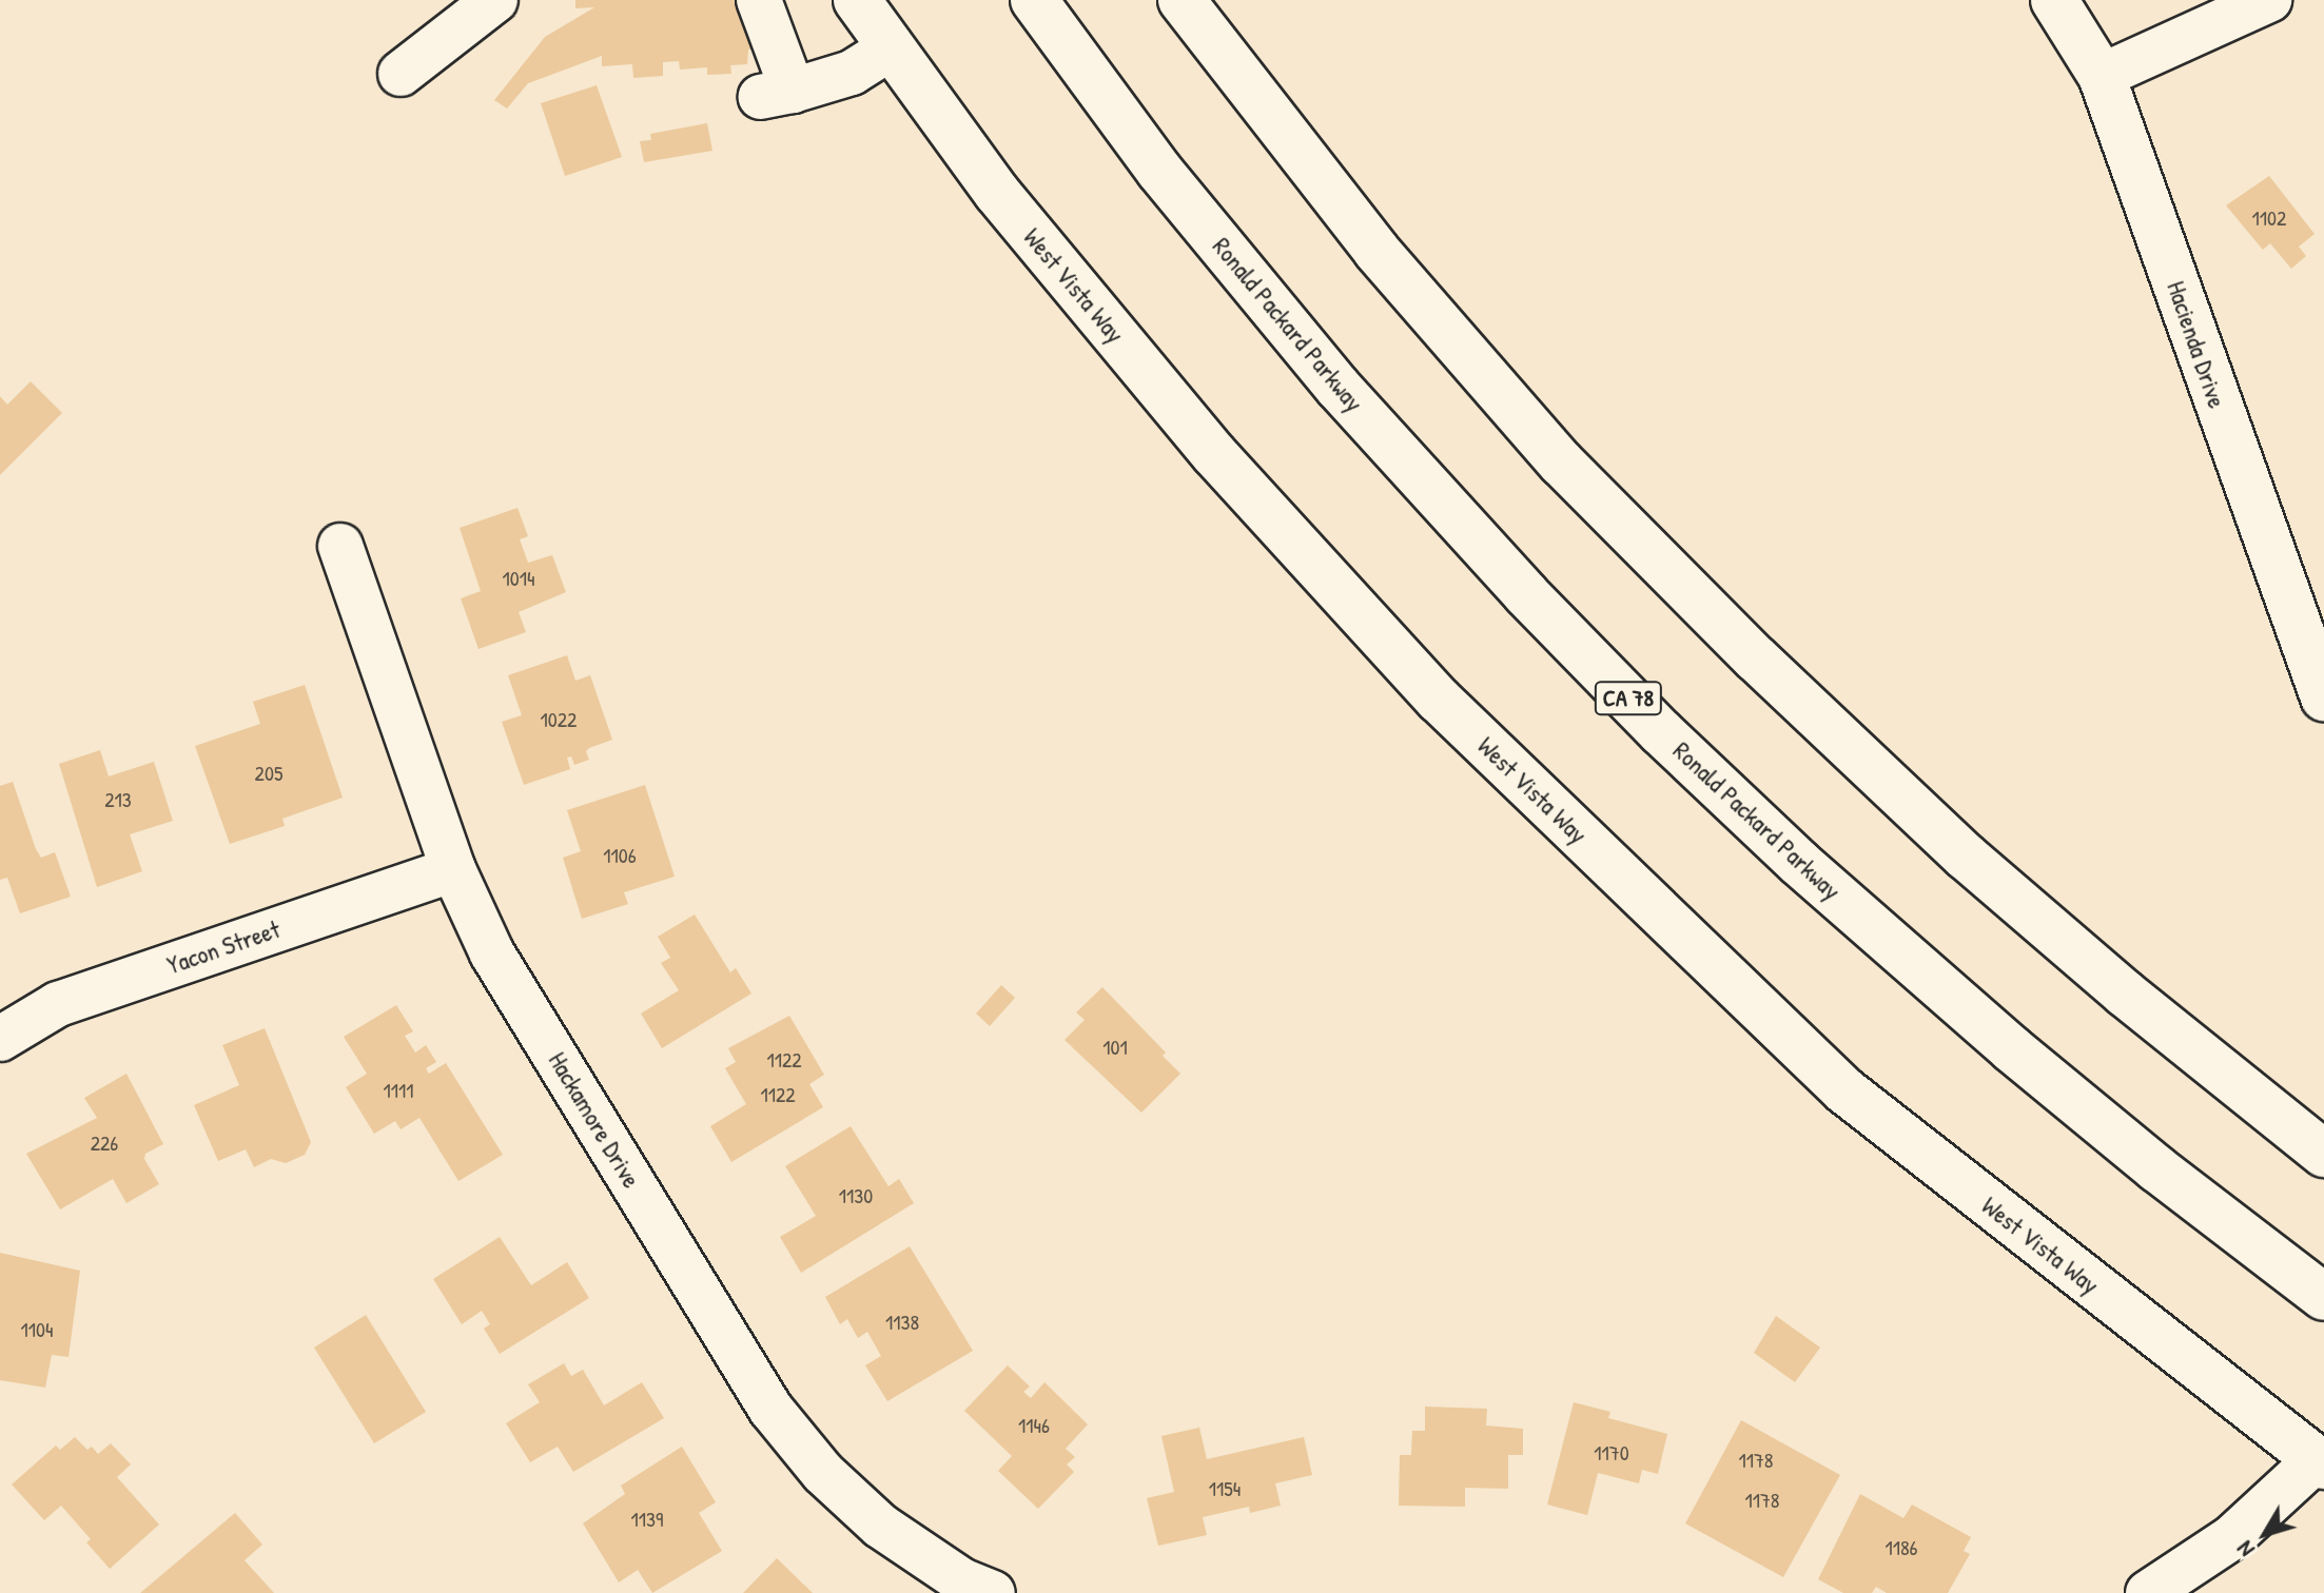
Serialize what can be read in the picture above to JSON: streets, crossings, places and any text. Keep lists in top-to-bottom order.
{
  "streets": {
    "main road": [
      "West Vista Way",
      "Ronald Packard Parkway",
      "Hacienda Drive",
      "CA 78"
    ],
    "street": ["Yacon Street", "Hackamore Drive"]
  },
  "crossings": [
    ["Yacon Street", "Hackamore Drive"]
  ],
  "house_numbers": [
    "1102",
    "1014",
    "1022",
    "205",
    "213",
    "1106",
    "101",
    "1122",
    "1111",
    "1122",
    "226",
    "1130",
    "1138",
    "1104",
    "1146",
    "1170",
    "1178",
    "1154",
    "1178",
    "1139",
    "1186"
  ],
  "north": "bottom left"
}
